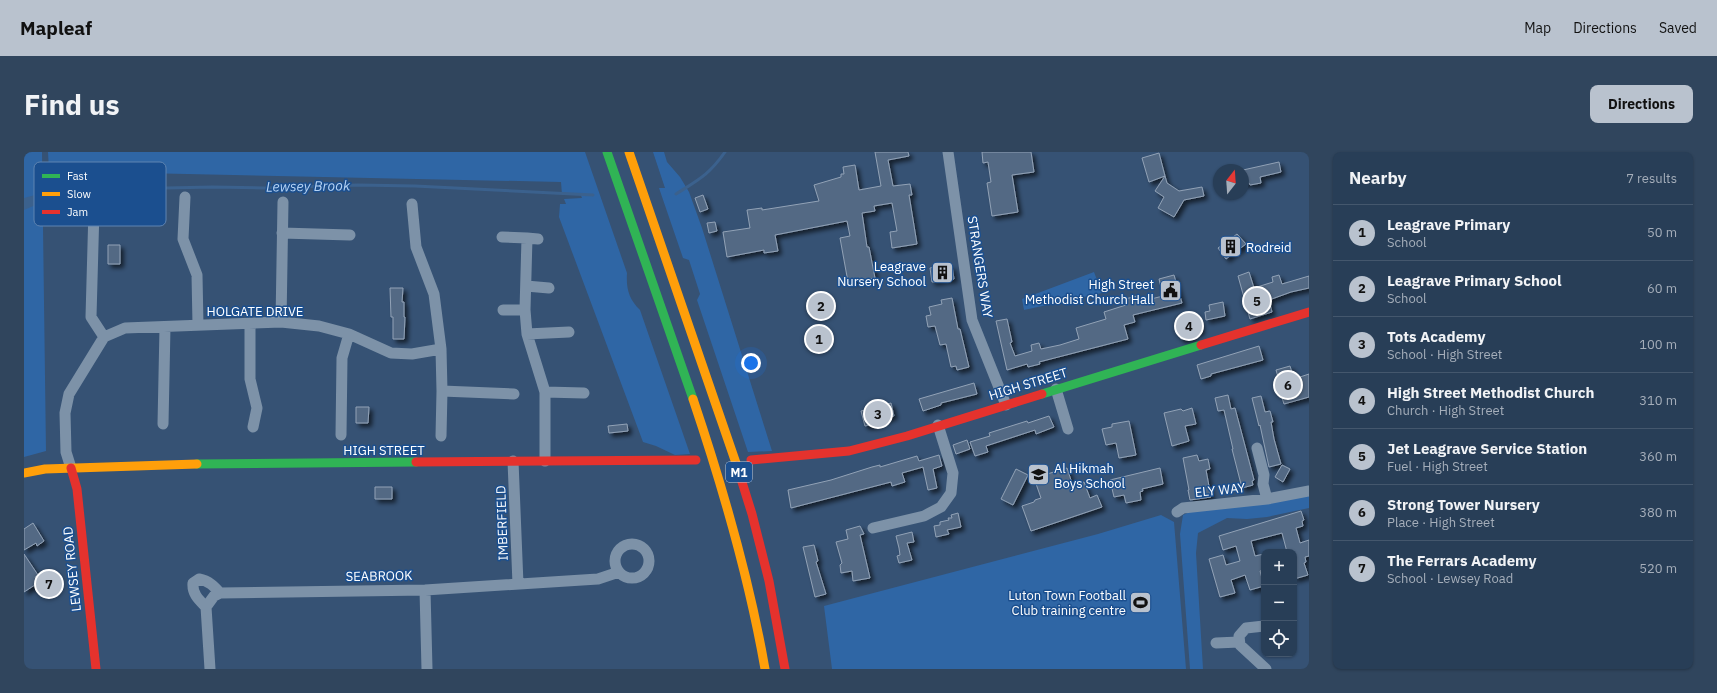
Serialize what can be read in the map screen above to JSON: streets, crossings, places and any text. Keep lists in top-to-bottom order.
{
  "streets": {
    "main road": ["HIGH STREET", "M1", "LEWSEY ROAD"],
    "street": [
      "STRANGERS WAY",
      "HOLGATE DRIVE",
      "ELY WAY",
      "IMBERFIELD",
      "SEABROOK"
    ]
  },
  "crossings": [
    ["STRANGERS WAY", "HIGH STREET"],
    ["HIGH STREET", "IMBERFIELD"],
    ["HIGH STREET", "LEWSEY ROAD"],
    ["IMBERFIELD", "SEABROOK"]
  ],
  "water": ["Lewsey Brook"],
  "places": {
    "building": ["Rodreid", "Leagrave Nursery School"],
    "public building": ["High Street Methodist Church Hall"],
    "school or university": ["Al Hikmah Boys School"],
    "sports": ["Luton Town Football Club training centre"]
  },
  "legend": ["Fast", "Slow", "Jam"],
  "north": "top",
  "page": {
    "header": "Mapleaf",
    "nav": ["Map", "Directions", "Saved"],
    "buttons": "Directions",
    "title": "Find us",
    "heading": ["Nearby", "7 results"],
    "list": [
      {
        "mark": "1",
        "name": "Leagrave Primary",
        "note": "School",
        "value": "50 m"
      },
      {
        "mark": "2",
        "name": "Leagrave Primary School",
        "note": "School",
        "value": "60 m"
      },
      {
        "mark": "3",
        "name": "Tots Academy",
        "note": "School · High Street",
        "value": "100 m"
      },
      {
        "mark": "4",
        "name": "High Street Methodist Church",
        "note": "Church · High Street",
        "value": "310 m"
      },
      {
        "mark": "5",
        "name": "Jet Leagrave Service Station",
        "note": "Fuel · High Street",
        "value": "360 m"
      },
      {
        "mark": "6",
        "name": "Strong Tower Nursery",
        "note": "Place · High Street",
        "value": "380 m"
      },
      {
        "mark": "7",
        "name": "The Ferrars Academy",
        "note": "School · Lewsey Road",
        "value": "520 m"
      }
    ],
    "pins": [
      "5",
      "2",
      "4",
      "1",
      "6",
      "3",
      "7"
    ],
    "map_buttons": ["+", "−"]
  }
}
